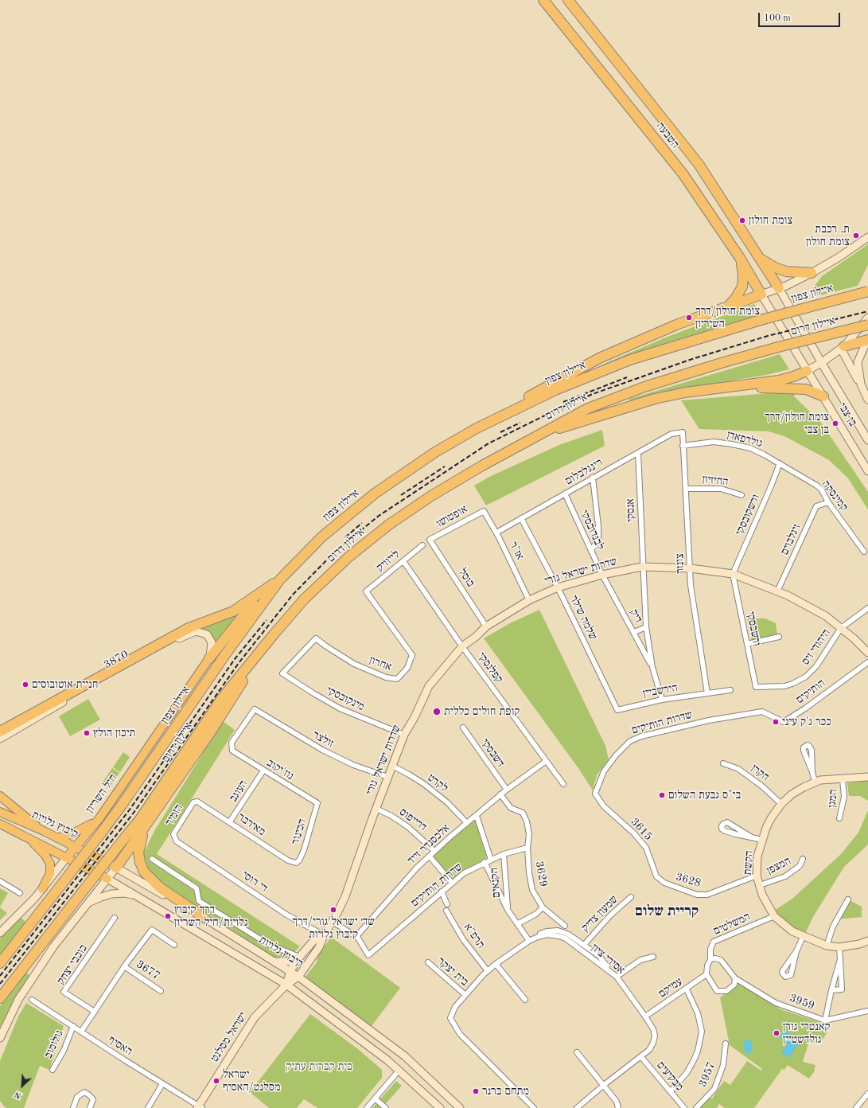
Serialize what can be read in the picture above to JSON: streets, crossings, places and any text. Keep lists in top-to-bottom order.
{
  "streets": {
    "highway": ["השבעה", "איילון צפון", "איילון דרום"],
    "main road": [
      "בן צבי",
      "שדרות ישראל גורי",
      "3870",
      "חיל השריון",
      "קיבוץ גלויות",
      "הקשת",
      "ישראל מסלנט"
    ],
    "street": [
      "גולדפאדן",
      "רינגלבלום",
      "החיזיון",
      "קמינסקה",
      "אנסקי",
      "ורשקובסקי",
      "אופטושו",
      "לבנדובסקי",
      "זיגלבוים",
      "אז\"ר",
      "לייוויק",
      "צונזר",
      "בוסל",
      "דיק",
      "שלמה שילר",
      "ורשבסקי",
      "היהודי זיס",
      "אחרון",
      "קפלנסקי",
      "הירשביין",
      "הותיקים",
      "מינקובסקי",
      "שדרות הותיקים",
      "זולצר",
      "דשבסקי",
      "גוז'יקוב",
      "הקרן",
      "לקרט",
      "העוגב",
      "המגן",
      "הזמיר",
      "דרייפוס",
      "מאירבר",
      "3615",
      "הכינור",
      "אלכסנדר זייד",
      "המצפן",
      "3629",
      "3628",
      "די רוסי",
      "הקנאים",
      "שמעון צדיק",
      "המשלטים",
      "תרפ\"א",
      "אסירי ציון",
      "כוכבי יצחק",
      "3677",
      "בית יצקר",
      "עמיקם",
      "3959",
      "גולומוב",
      "האסיף",
      "3957",
      "מבקיעים"
    ]
  },
  "crossings": [
    ["השבעה", "בן צבי"],
    ["איילון דרום", "קיבוץ גלויות"],
    ["גולדפאדן", "קמינסקה"],
    ["גולדפאדן", "ורשקובסקי"],
    ["גולדפאדן", "צונזר"],
    ["רינגלבלום", "אנסקי"],
    ["רינגלבלום", "לבנדובסקי"],
    ["רינגלבלום", "אז\"ר"],
    ["רינגלבלום", "צונזר"],
    ["רינגלבלום", "שלמה שילר"],
    ["החיזיון", "צונזר"],
    ["קמינסקה", "ורשקובסקי"],
    ["קמינסקה", "זיגלבוים"],
    ["אנסקי", "שדרות ישראל גורי"],
    ["אנסקי", "דיק"],
    ["ורשקובסקי", "שדרות ישראל גורי"],
    ["ורשקובסקי", "ורשבסקי"],
    ["אופטושו", "אז\"ר"],
    ["אופטושו", "בוסל"],
    ["לבנדובסקי", "שדרות ישראל גורי"],
    ["לבנדובסקי", "דיק"],
    ["זיגלבוים", "שדרות ישראל גורי"],
    ["אז\"ר", "שדרות ישראל גורי"],
    ["לייוויק", "אחרון"],
    ["לייוויק", "קפלנסקי"],
    ["צונזר", "שדרות ישראל גורי"],
    ["צונזר", "הירשביין"],
    ["שדרות ישראל גורי", "בוסל"],
    ["שדרות ישראל גורי", "דיק"],
    ["שדרות ישראל גורי", "שלמה שילר"],
    ["שדרות ישראל גורי", "ורשבסקי"],
    ["שדרות ישראל גורי", "היהודי זיס"],
    ["שדרות ישראל גורי", "קפלנסקי"],
    ["שדרות ישראל גורי", "מינקובסקי"],
    ["שדרות ישראל גורי", "זולצר"],
    ["שדרות ישראל גורי", "לקרט"],
    ["שדרות ישראל גורי", "דרייפוס"],
    ["שדרות ישראל גורי", "קיבוץ גלויות"],
    ["שדרות ישראל גורי", "די רוסי"],
    ["שדרות ישראל גורי", "ישראל מסלנט"],
    ["דיק", "הירשביין"],
    ["שלמה שילר", "הירשביין"],
    ["ורשבסקי", "היהודי זיס"],
    ["3870", "חיל השריון"],
    ["אחרון", "מינקובסקי"],
    ["קפלנסקי", "אלכסנדר זייד"],
    ["הותיקים", "שדרות הותיקים"],
    ["שדרות הותיקים", "3615"],
    ["שדרות הותיקים", "אלכסנדר זייד"],
    ["שדרות הותיקים", "3629"],
    ["שדרות הותיקים", "הקנאים"],
    ["זולצר", "גוז'יקוב"],
    ["דשבסקי", "אלכסנדר זייד"],
    ["גוז'יקוב", "העוגב"],
    ["גוז'יקוב", "הכינור"],
    ["הקרן", "הקשת"],
    ["לקרט", "אלכסנדר זייד"],
    ["העוגב", "מאירבר"],
    ["חיל השריון", "קיבוץ גלויות"],
    ["המגן", "הקשת"],
    ["הזמיר", "מאירבר"],
    ["הזמיר", "די רוסי"],
    ["דרייפוס", "אלכסנדר זייד"],
    ["קיבוץ גלויות", "ישראל מסלנט"],
    ["מאירבר", "הכינור"],
    ["3615", "3628"],
    ["אלכסנדר זייד", "3629"],
    ["הקשת", "המצפן"],
    ["הקשת", "3628"],
    ["הקשת", "המשלטים"],
    ["הקנאים", "אסירי ציון"],
    ["המשלטים", "עמיקם"],
    ["המשלטים", "3959"],
    ["תרפ\"א", "אסירי ציון"],
    ["אסירי ציון", "בית יצקר"],
    ["אסירי ציון", "עמיקם"],
    ["אסירי ציון", "מבקיעים"],
    ["עמיקם", "3959"],
    ["ישראל מסלנט", "האסיף"],
    ["גולומוב", "האסיף"]
  ],
  "districts": ["קריית שלום"],
  "parks": ["בית קברות עתיק"],
  "places": [
    "צומת חולון",
    "ת. רכבת צומת חולון",
    "צומת חולון/דרך השיריון",
    "צומת חולון/דרך בן צבי",
    "חניית אוטובוסים",
    "קופת חולים כללית",
    "ככר ג'ק עיני",
    "תיכון הולץ",
    "בי\"ס גבעת השלום",
    "שד׳ ישראל גורי/דרך קיבוץ גלויות",
    "דרך קיבוץ גלויות/חיל השריון",
    "קאנטרי גורן גולדשטיין",
    "ישראל מסלנט/האסיף",
    "מתחם ברנר"
  ],
  "scale_bar": "100 m",
  "north": "bottom left"
}
